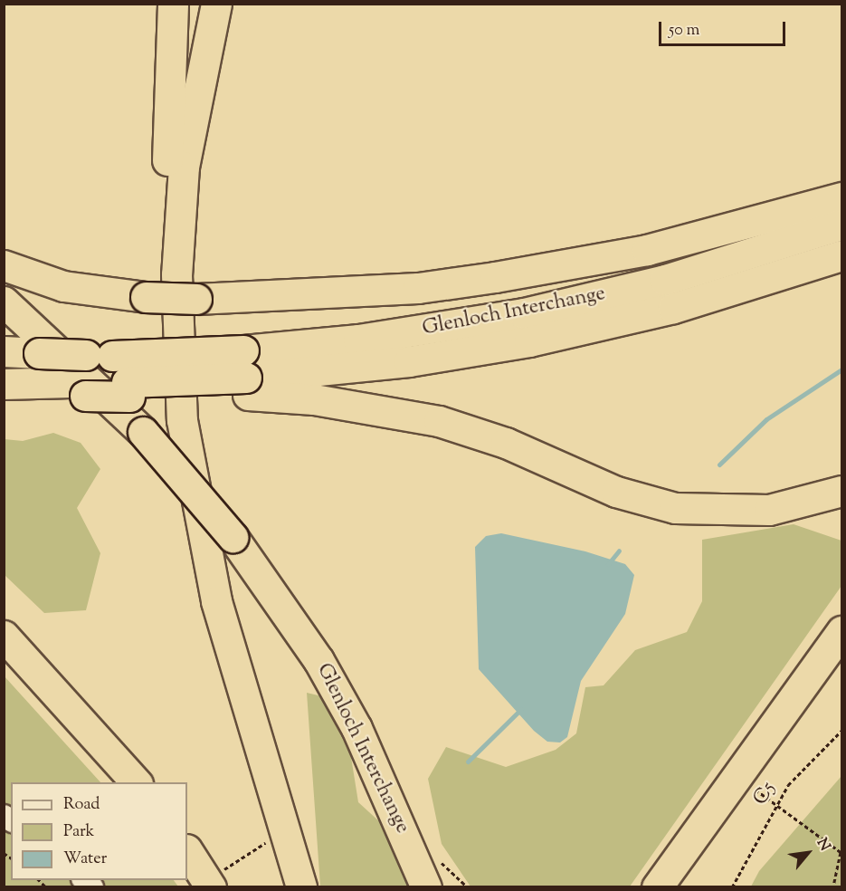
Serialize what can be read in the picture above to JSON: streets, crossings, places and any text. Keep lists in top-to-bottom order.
{
  "streets": {
    "highway": ["Glenloch Interchange"],
    "path": ["C5"]
  },
  "legend": ["Road", "Park", "Water"],
  "scale_bar": "50 m",
  "north": "top right"
}
